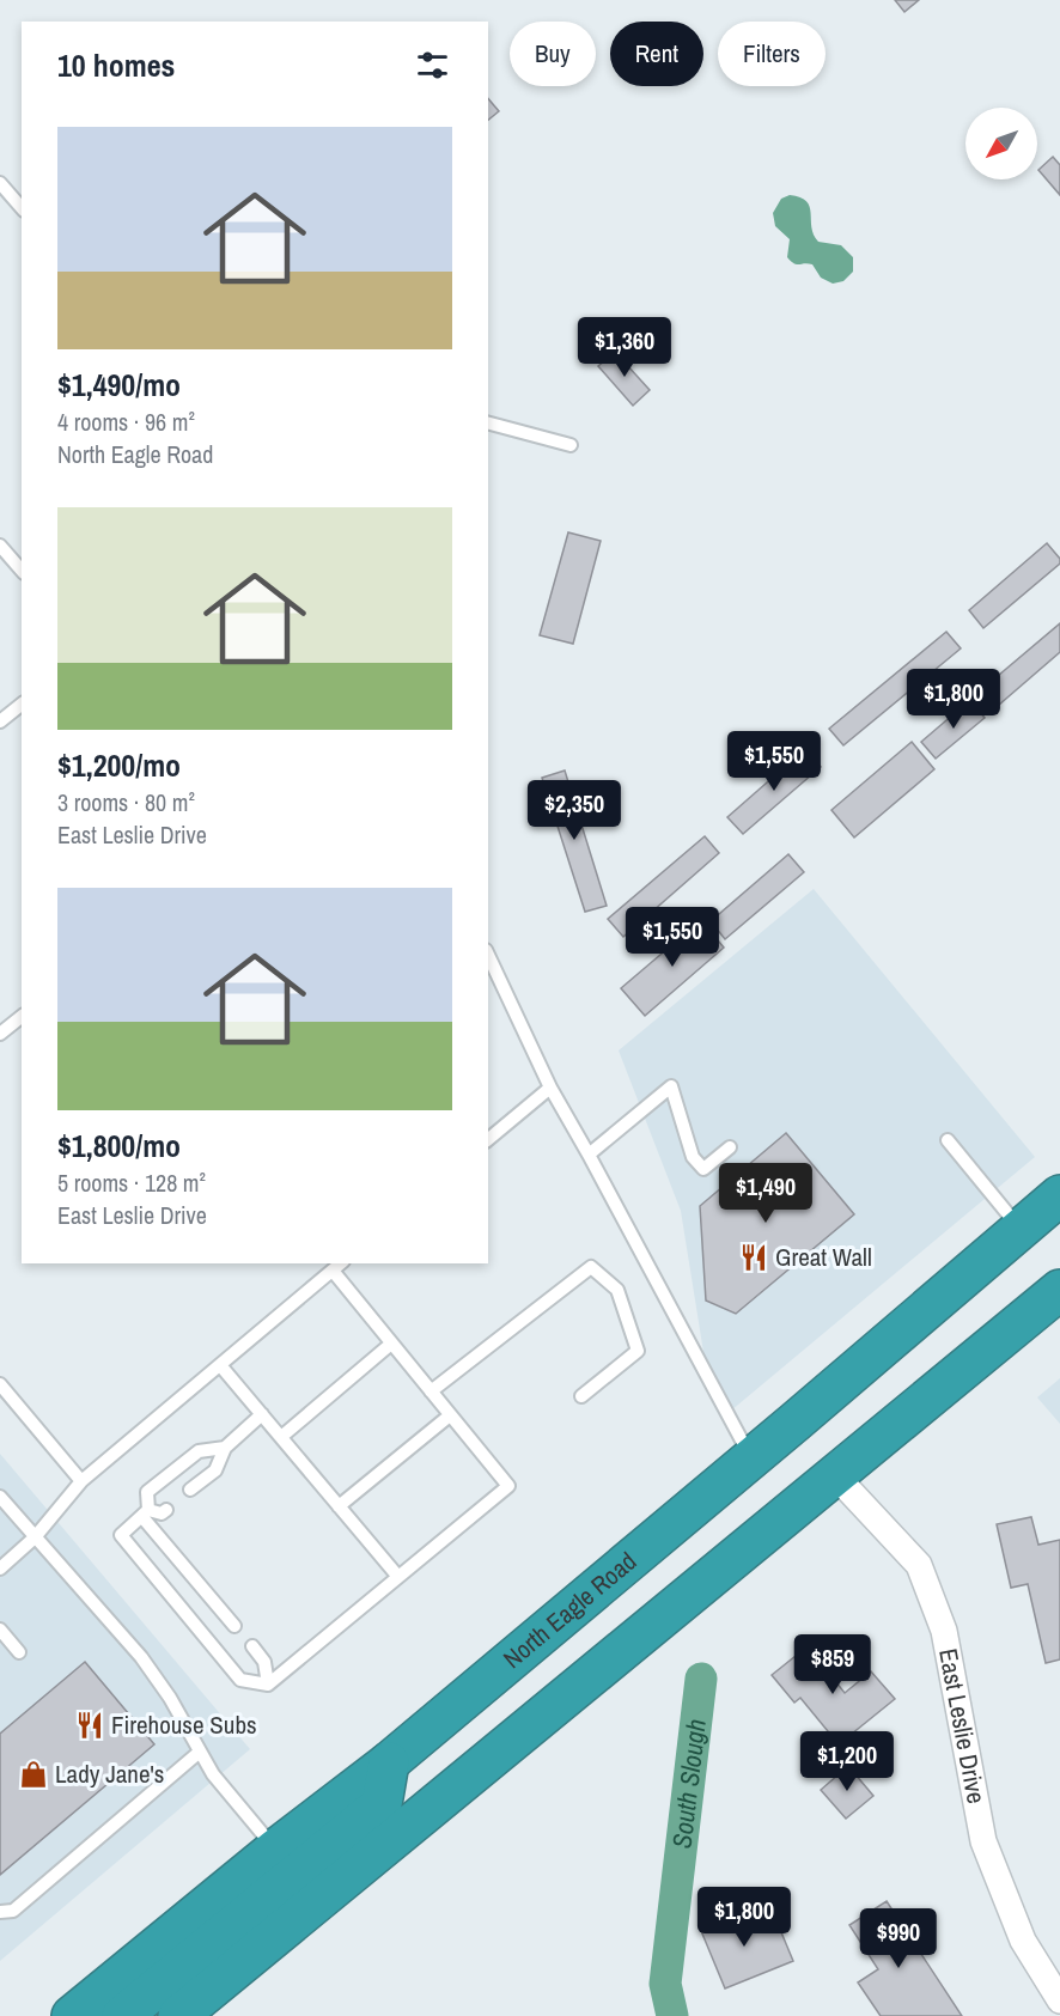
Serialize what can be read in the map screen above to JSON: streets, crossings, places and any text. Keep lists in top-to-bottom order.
{
  "streets": {
    "highway": ["North Eagle Road"],
    "street": ["East Leslie Drive"]
  },
  "water": ["South Slough"],
  "places": {
    "restaurant": ["Great Wall", "Firehouse Subs"],
    "shop": ["Lady Jane's"]
  },
  "north": "bottom left",
  "page": {
    "chip": ["Buy", "Rent", "Filters"],
    "heading": "10 homes",
    "list": [
      {
        "name": "$1,490/mo",
        "note": "4 rooms · 96 m² · North Eagle Road"
      },
      {
        "name": "$1,200/mo",
        "note": "3 rooms · 80 m² · East Leslie Drive"
      },
      {
        "name": "$1,800/mo",
        "note": "5 rooms · 128 m² · East Leslie Drive"
      }
    ],
    "price": [
      "$1,360",
      "$1,800",
      "$1,550",
      "$2,350",
      "$1,550",
      "$1,490",
      "$859",
      "$1,200",
      "$1,800",
      "$990"
    ]
  }
}
